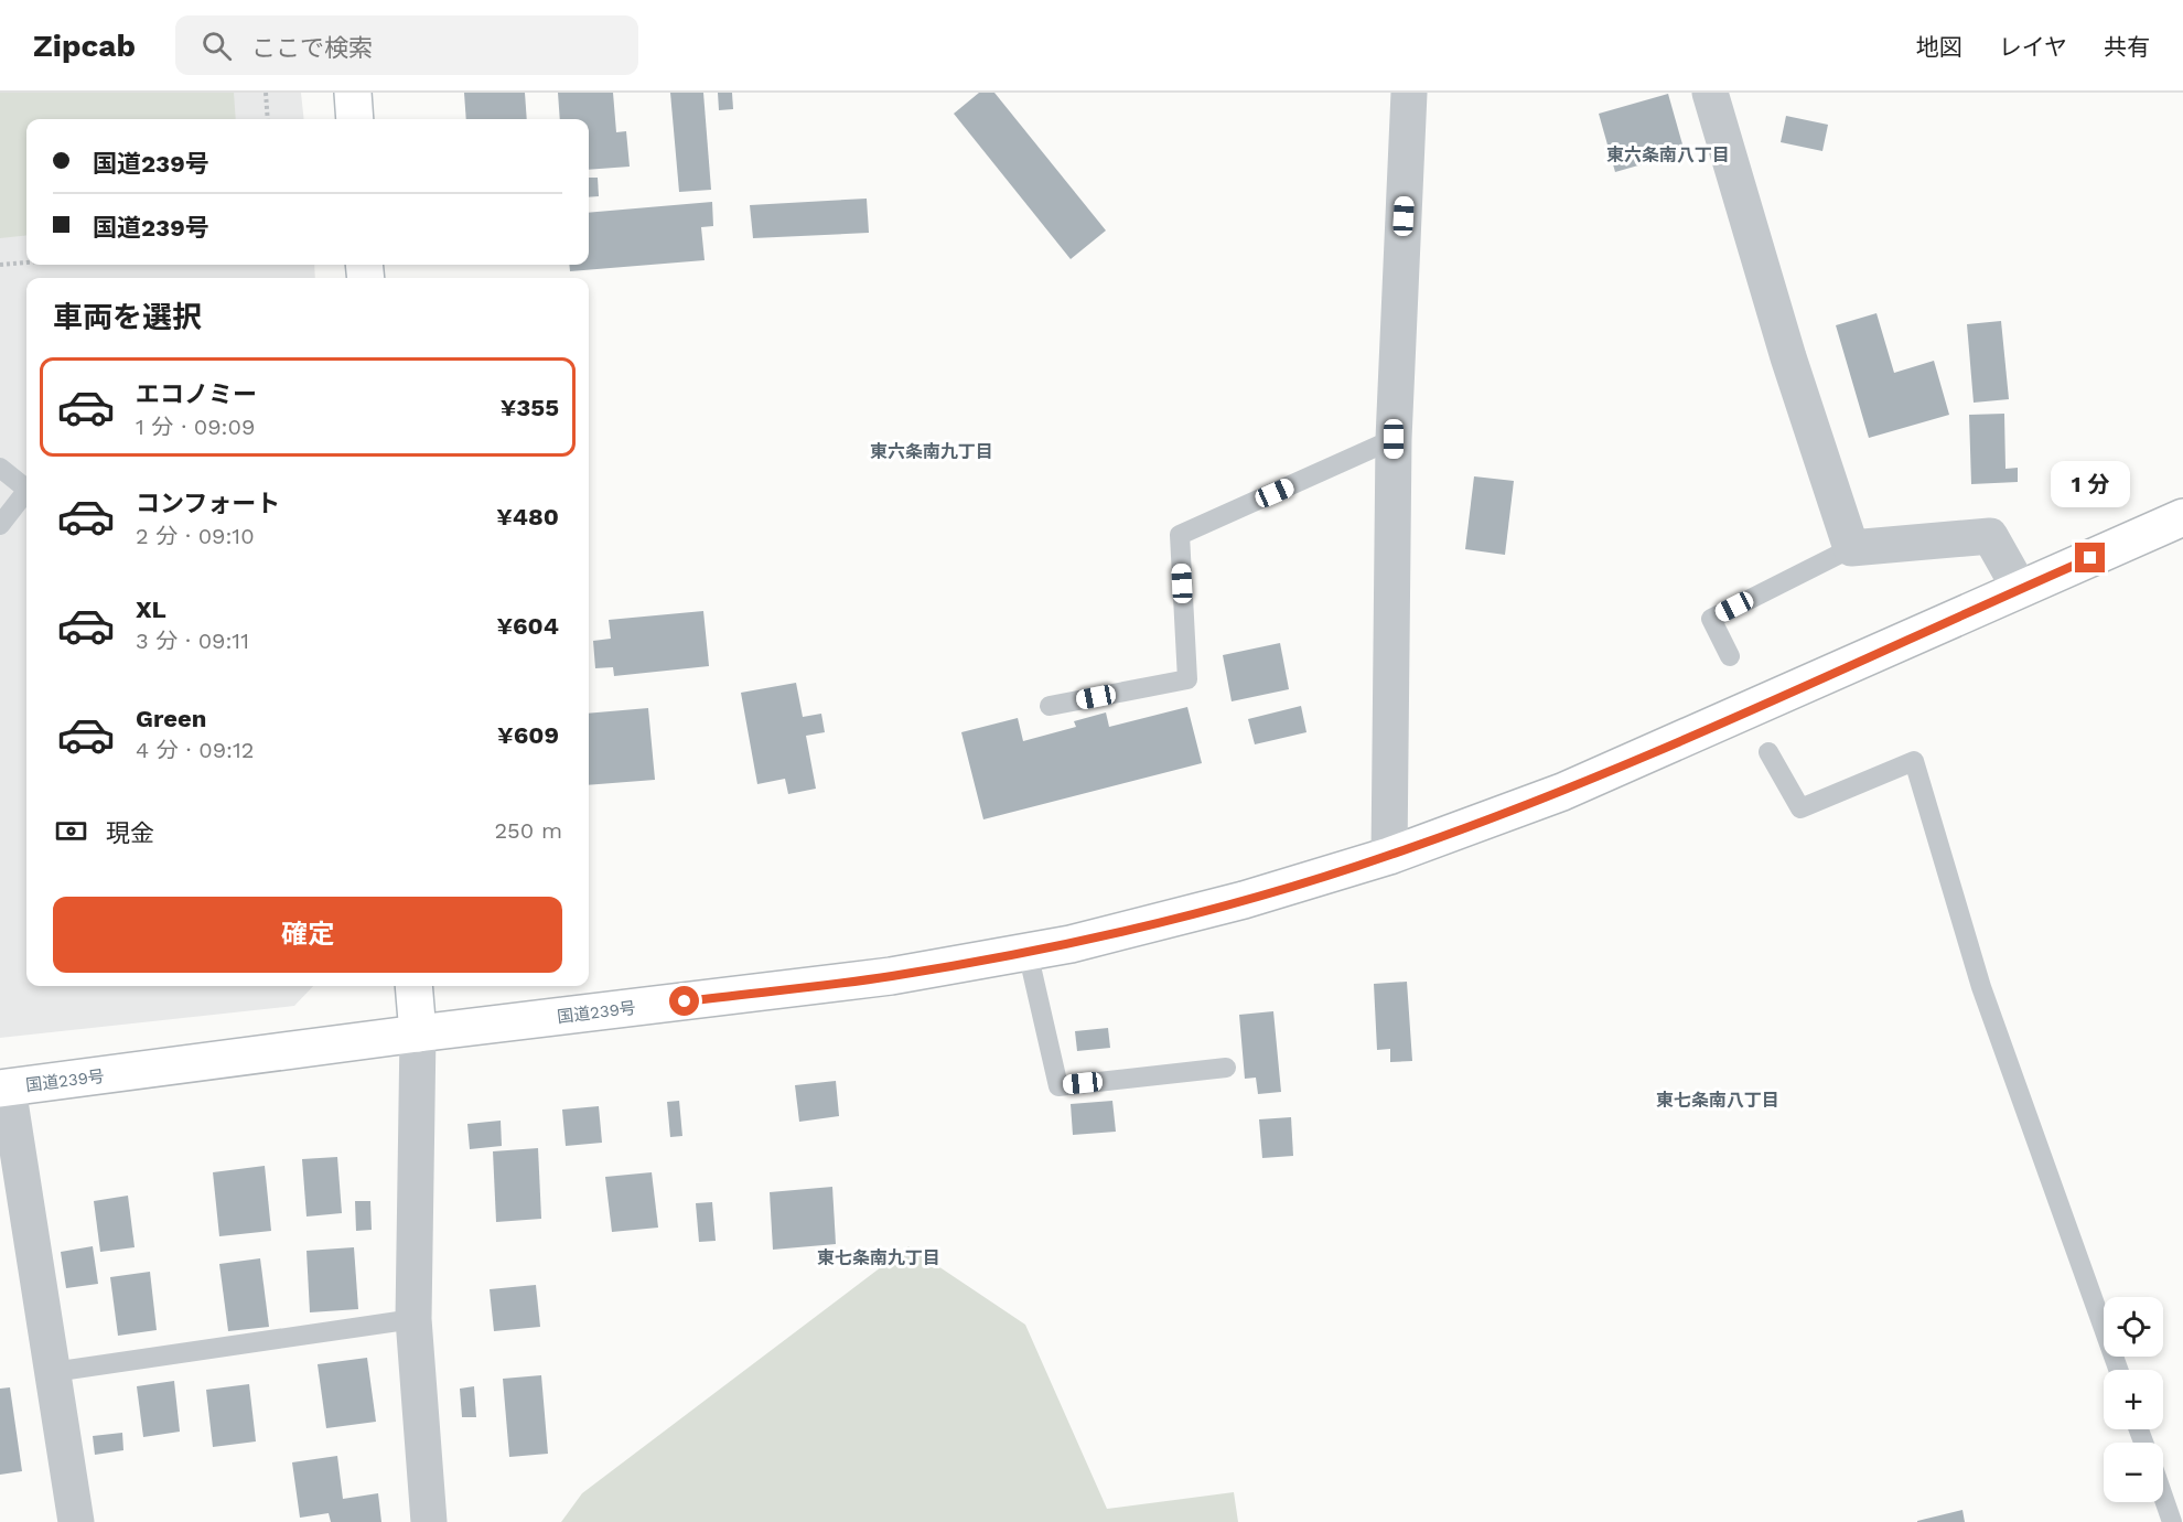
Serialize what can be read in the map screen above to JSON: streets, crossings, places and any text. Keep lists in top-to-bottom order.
{
  "streets": {
    "main road": ["国道239号"]
  },
  "districts": [
    "東六条南八丁目",
    "東六条南九丁目",
    "東七条南八丁目",
    "東七条南九丁目"
  ],
  "page": {
    "header": "Zipcab",
    "search": "ここで検索",
    "nav": ["地図", "レイヤ", "共有"],
    "banner": ["国道239号", "国道239号"],
    "heading": "車両を選択",
    "list": [
      {
        "name": "エコノミー",
        "note": "1 分 · 09:09",
        "value": "¥355"
      },
      {
        "name": "コンフォート",
        "note": "2 分 · 09:10",
        "value": "¥480"
      },
      {
        "name": "XL",
        "note": "3 分 · 09:11",
        "value": "¥604"
      },
      {
        "name": "Green",
        "note": "4 分 · 09:12",
        "value": "¥609"
      }
    ],
    "bubble": "1 分",
    "pay": ["現金", "250 m"],
    "buttons": "確定",
    "map_buttons": ["+", "−"]
  }
}
